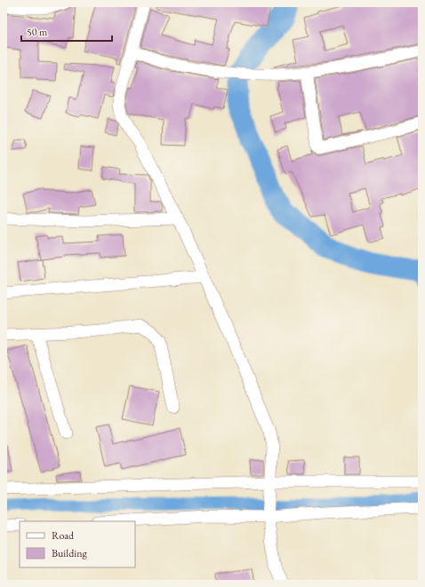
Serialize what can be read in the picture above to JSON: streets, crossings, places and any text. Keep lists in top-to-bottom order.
{
  "legend": ["Road", "Building"],
  "scale_bar": "50 m"
}
